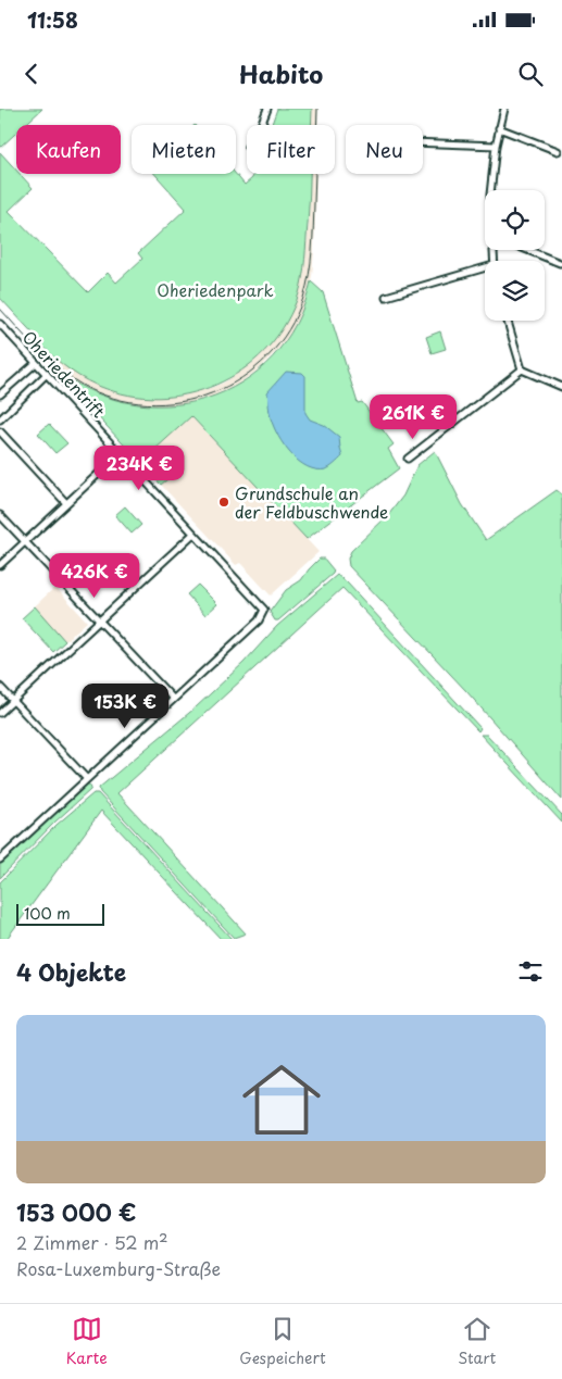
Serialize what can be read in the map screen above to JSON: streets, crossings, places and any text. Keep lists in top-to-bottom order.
{
  "streets": {
    "street": ["Oheriedentrift"]
  },
  "parks": ["Oheriedenpark"],
  "places": ["Grundschule an der Feldbuschwende"],
  "scale_bar": "100 m",
  "page": {
    "status": "11:58",
    "header": "Habito",
    "chip": [
      "Kaufen",
      "Mieten",
      "Filter",
      "Neu"
    ],
    "price": [
      "261K €",
      "234K €",
      "426K €",
      "153K €"
    ],
    "scale": "100 m",
    "heading": "4 Objekte",
    "list": [
      {
        "name": "153 000 €",
        "note": "2 Zimmer · 52 m² · Rosa-Luxemburg-Straße"
      }
    ],
    "tabs": ["Karte", "Gespeichert", "Start"]
  }
}
